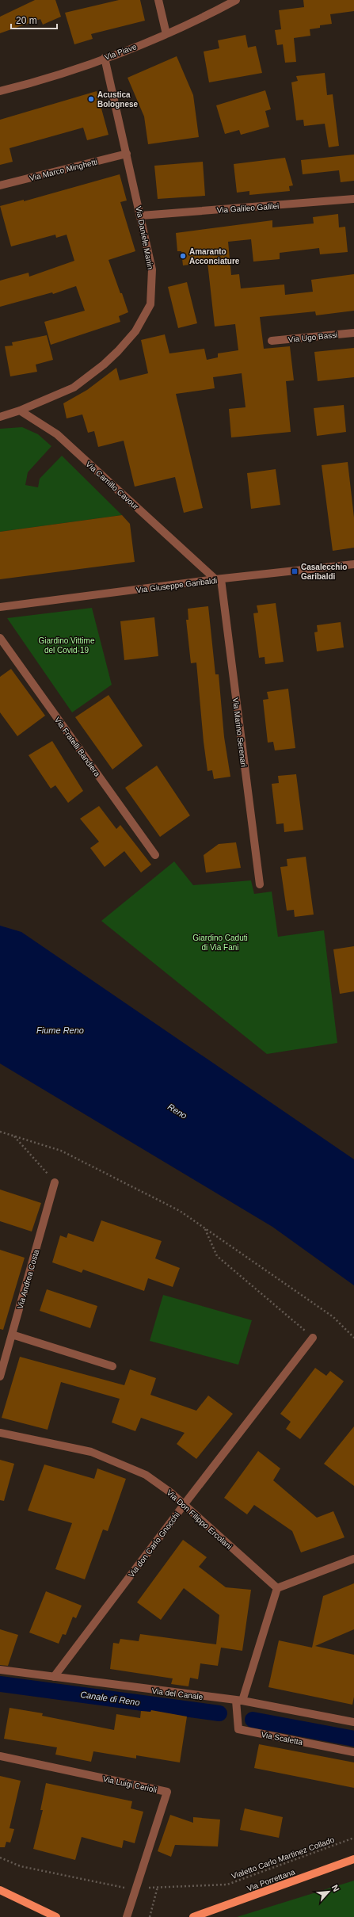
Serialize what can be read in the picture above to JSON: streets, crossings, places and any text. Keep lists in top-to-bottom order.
{
  "streets": {
    "main road": ["Via Porrettana"],
    "street": [
      "Via Piave",
      "Via Marco Minghetti",
      "Via Galileo Galilei",
      "Via Daniele Manin",
      "Via Ugo Bassi",
      "Via Camillo Cavour",
      "Via Giuseppe Garibaldi",
      "Via Marino Serenari",
      "Via Fratelli Bandiera",
      "Via Andrea Costa",
      "Via Don Filippo Ercolani",
      "Via don Carlo Gnocchi",
      "Via del Canale",
      "Via Scaletta",
      "Via Luigi Cerioli"
    ],
    "path": ["Vialetto Carlo Martinez Collado"]
  },
  "crossings": [
    ["Via Piave", "Via Daniele Manin"],
    ["Via Marco Minghetti", "Via Daniele Manin"],
    ["Via Galileo Galilei", "Via Daniele Manin"],
    ["Via Daniele Manin", "Via Camillo Cavour"],
    ["Via Camillo Cavour", "Via Giuseppe Garibaldi"],
    ["Via Camillo Cavour", "Via Marino Serenari"],
    ["Via Giuseppe Garibaldi", "Via Marino Serenari"],
    ["Via Don Filippo Ercolani", "Via don Carlo Gnocchi"],
    ["Via don Carlo Gnocchi", "Via del Canale"],
    ["Via del Canale", "Via Scaletta"]
  ],
  "water": ["Fiume Reno", "Reno", "Canale di Reno"],
  "parks": ["Giardino Vittime del Covid-19", "Giardino Caduti di Via Fani"],
  "places": {
    "other": ["Acustica Bolognese", "Amaranto Acconciature"],
    "transit": ["Casalecchio Garibaldi"]
  },
  "scale_bar": "20 m",
  "north": "top right"
}
